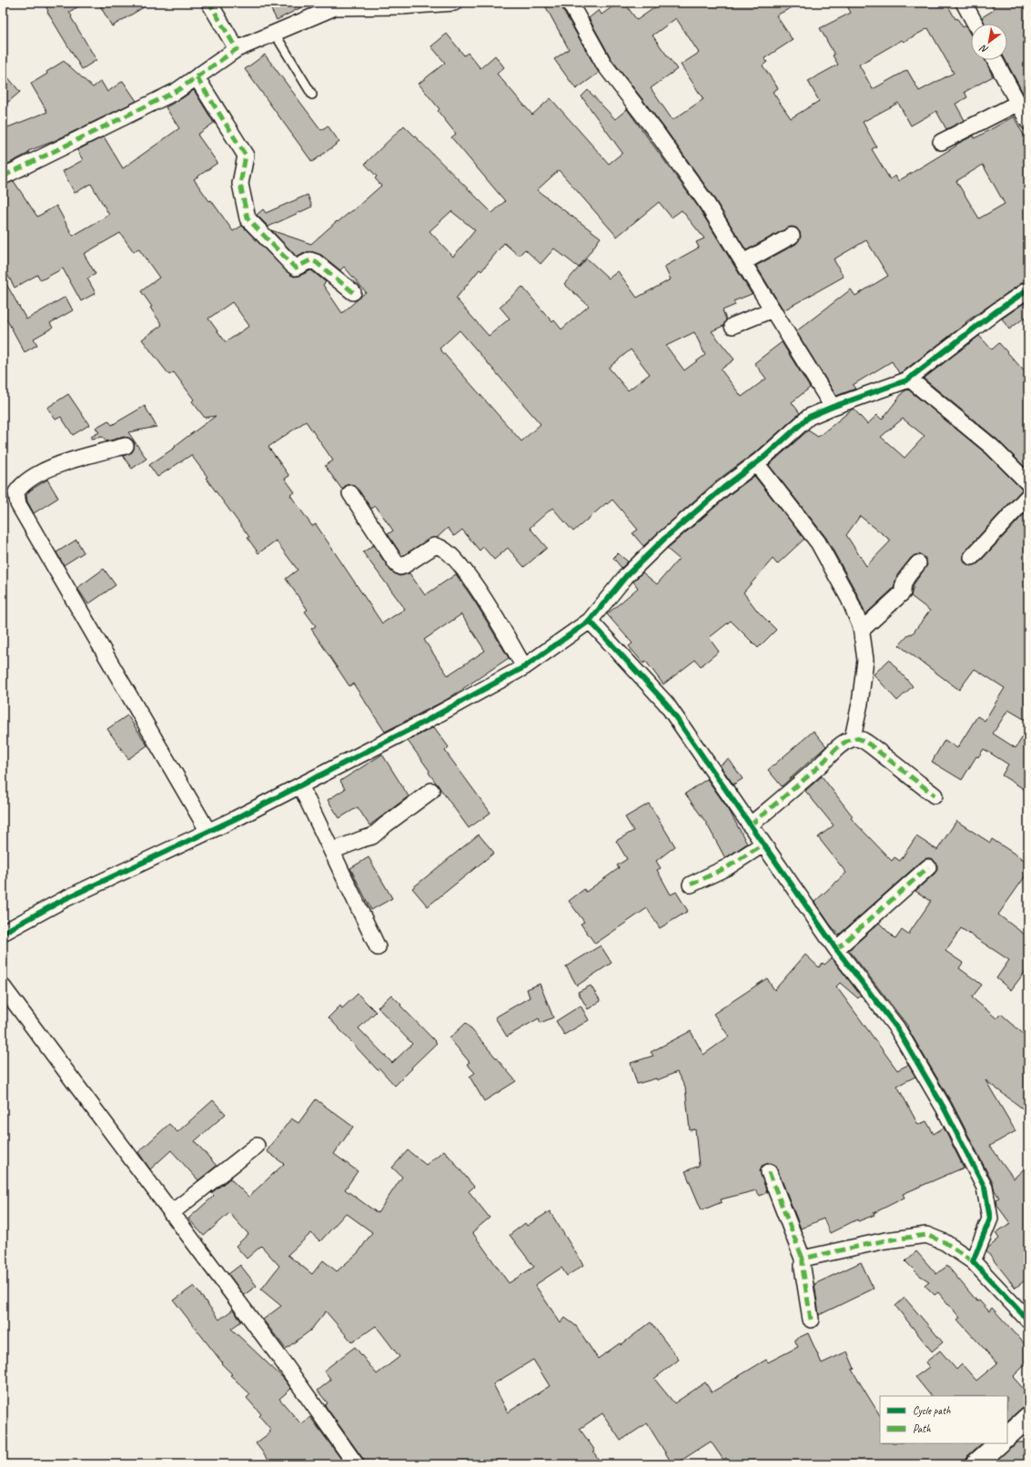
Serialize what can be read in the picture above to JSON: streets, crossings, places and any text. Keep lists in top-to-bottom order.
{
  "legend": ["Cycle path", "Path"],
  "north": "bottom left"
}
